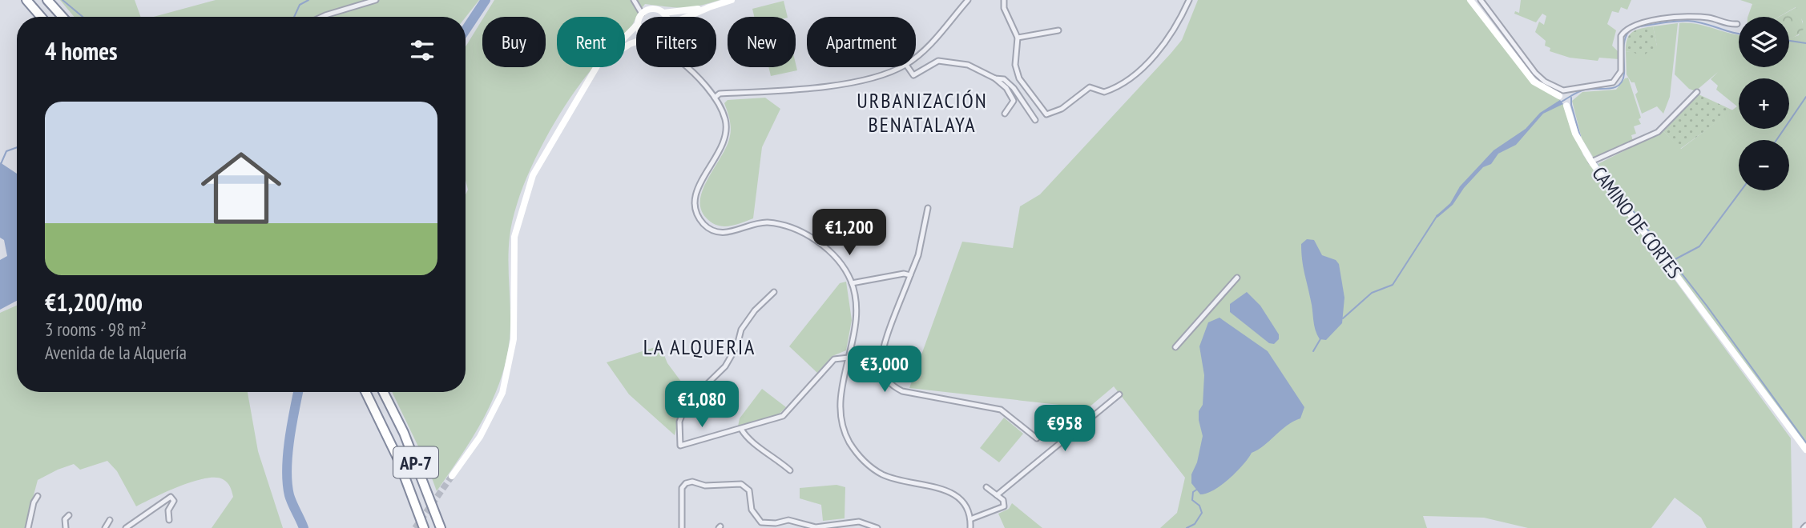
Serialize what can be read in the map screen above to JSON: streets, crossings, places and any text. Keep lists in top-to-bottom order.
{
  "streets": {
    "highway": ["AP-7"],
    "main road": ["CAMINO DE CORTES"]
  },
  "districts": ["URBANIZACIÓN BENATALAYA", "LA ALQUERIA"],
  "page": {
    "map_buttons": ["+", "−"],
    "chip": [
      "Buy",
      "Rent",
      "Filters",
      "New",
      "Apartment"
    ],
    "heading": "4 homes",
    "list": [
      {
        "name": "€1,200/mo",
        "note": "3 rooms · 98 m² · Avenida de la Alquería"
      }
    ],
    "price": [
      "€1,200",
      "€3,000",
      "€1,080",
      "€958"
    ]
  }
}
